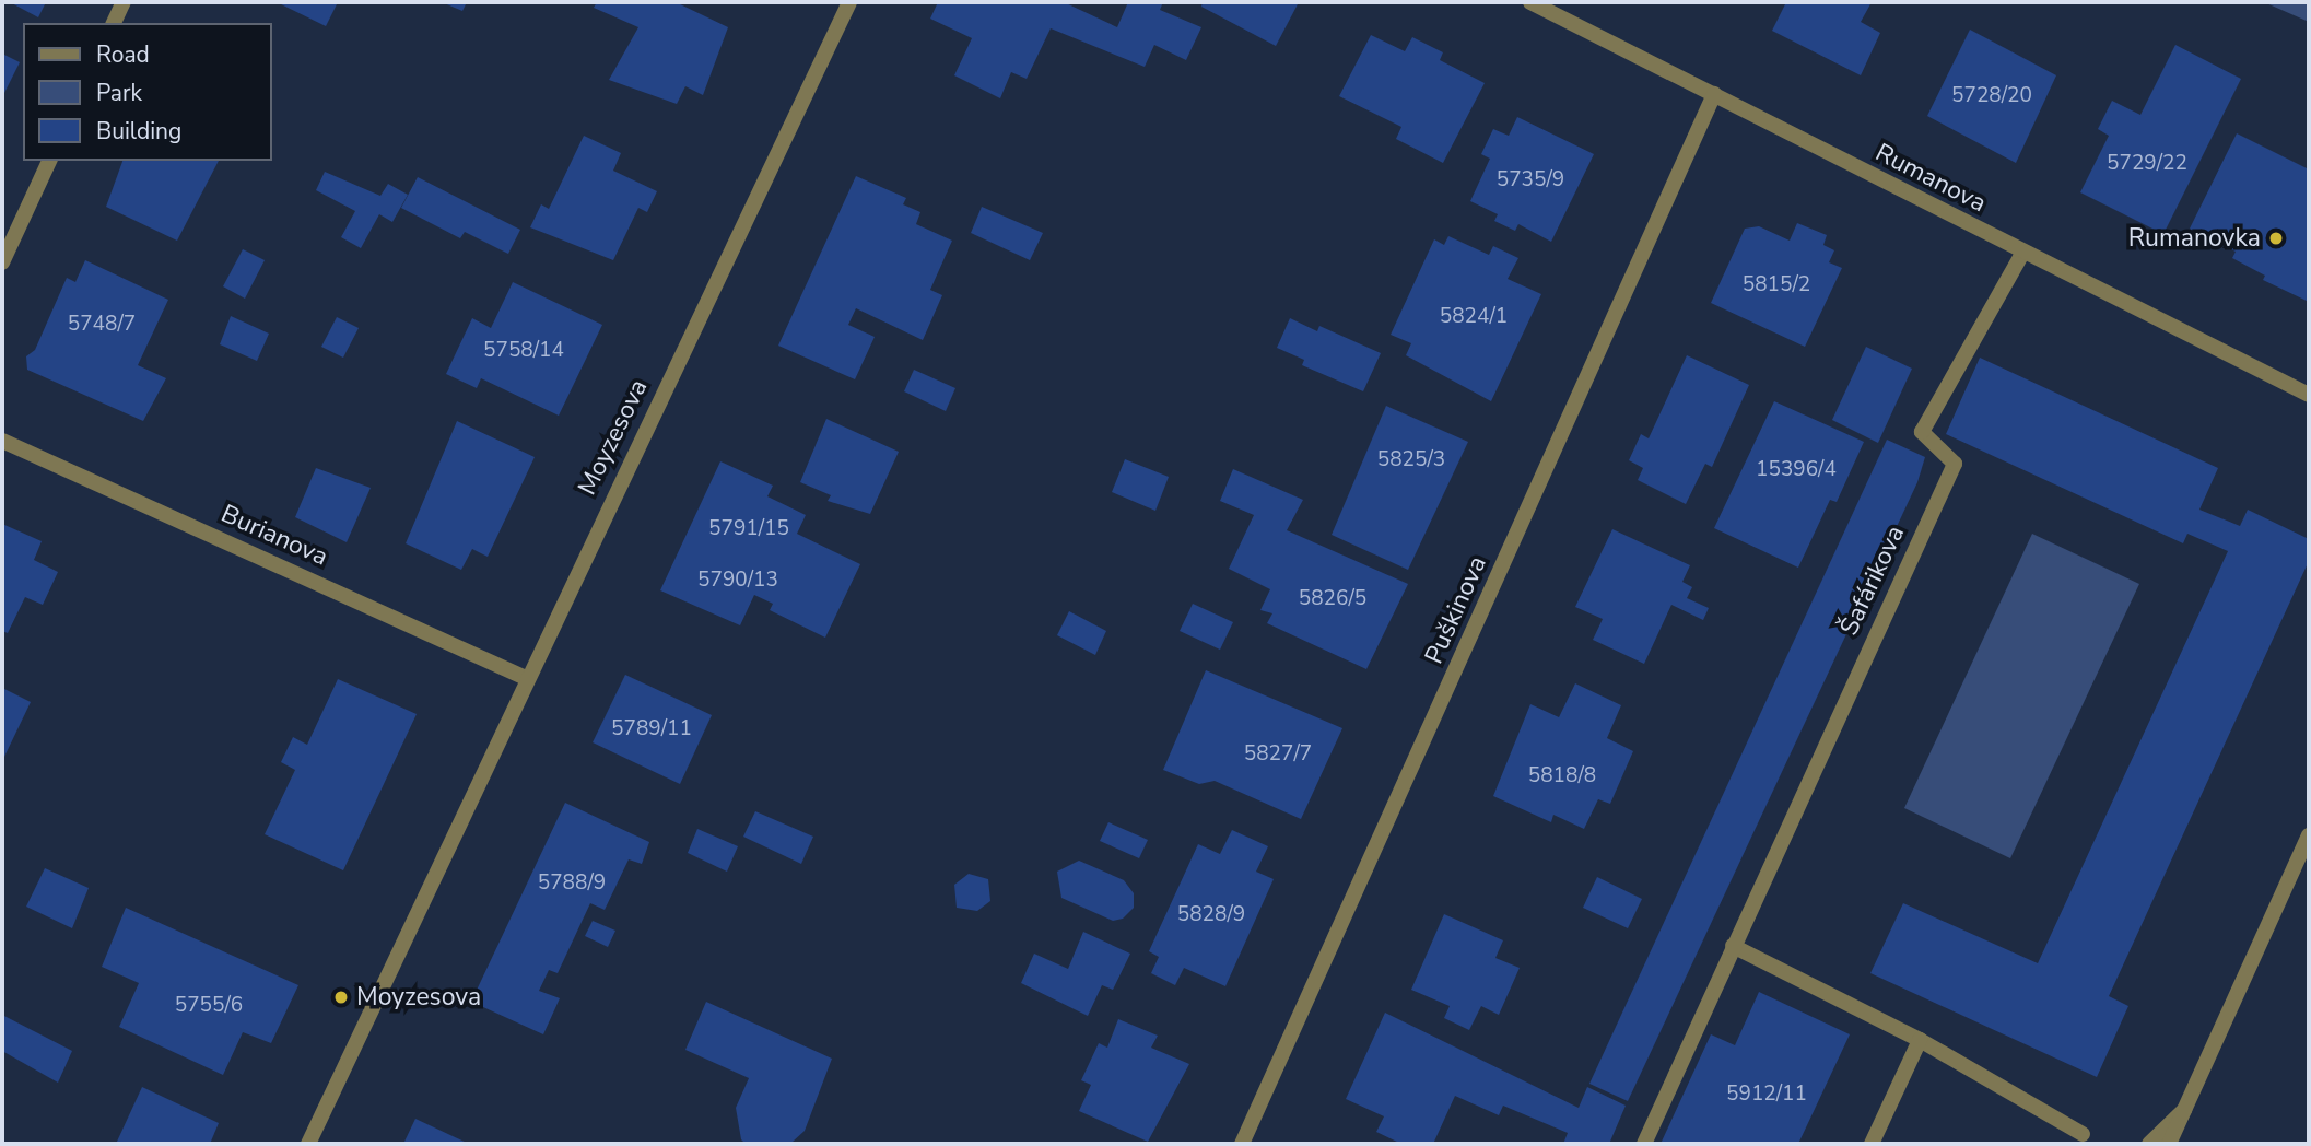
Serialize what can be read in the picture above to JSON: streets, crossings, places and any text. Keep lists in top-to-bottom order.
{
  "streets": {
    "street": [
      "Rumanova",
      "Moyzesova",
      "Burianova",
      "Šafárikova",
      "Puškinova"
    ]
  },
  "crossings": [
    ["Rumanova", "Šafárikova"],
    ["Rumanova", "Puškinova"],
    ["Moyzesova", "Burianova"]
  ],
  "places": ["Rumanovka", "Moyzesova"],
  "house_numbers": [
    "5728/20",
    "5729/22",
    "5735/9",
    "5815/2",
    "5824/1",
    "5748/7",
    "5758/14",
    "5825/3",
    "15396/4",
    "5791/15",
    "5790/13",
    "5826/5",
    "5789/11",
    "5827/7",
    "5818/8",
    "5788/9",
    "5828/9",
    "5755/6",
    "5912/11"
  ],
  "legend": ["Road", "Park", "Building"]
}
